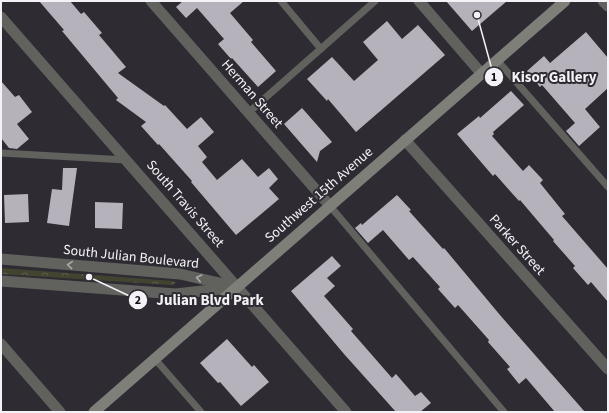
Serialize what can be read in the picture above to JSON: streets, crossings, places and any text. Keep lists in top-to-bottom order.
{
  "streets": {
    "main road": ["Southwest 15th Avenue"],
    "street": [
      "Herman Street",
      "South Travis Street",
      "Parker Street",
      "South Julian Boulevard"
    ]
  },
  "crossings": [
    ["Herman Street", "Southwest 15th Avenue"],
    ["Southwest 15th Avenue", "South Travis Street"],
    ["Southwest 15th Avenue", "Parker Street"],
    ["Southwest 15th Avenue", "South Julian Boulevard"],
    ["South Travis Street", "South Julian Boulevard"]
  ],
  "places": ["Kisor Gallery", "Julian Blvd Park"]
}
